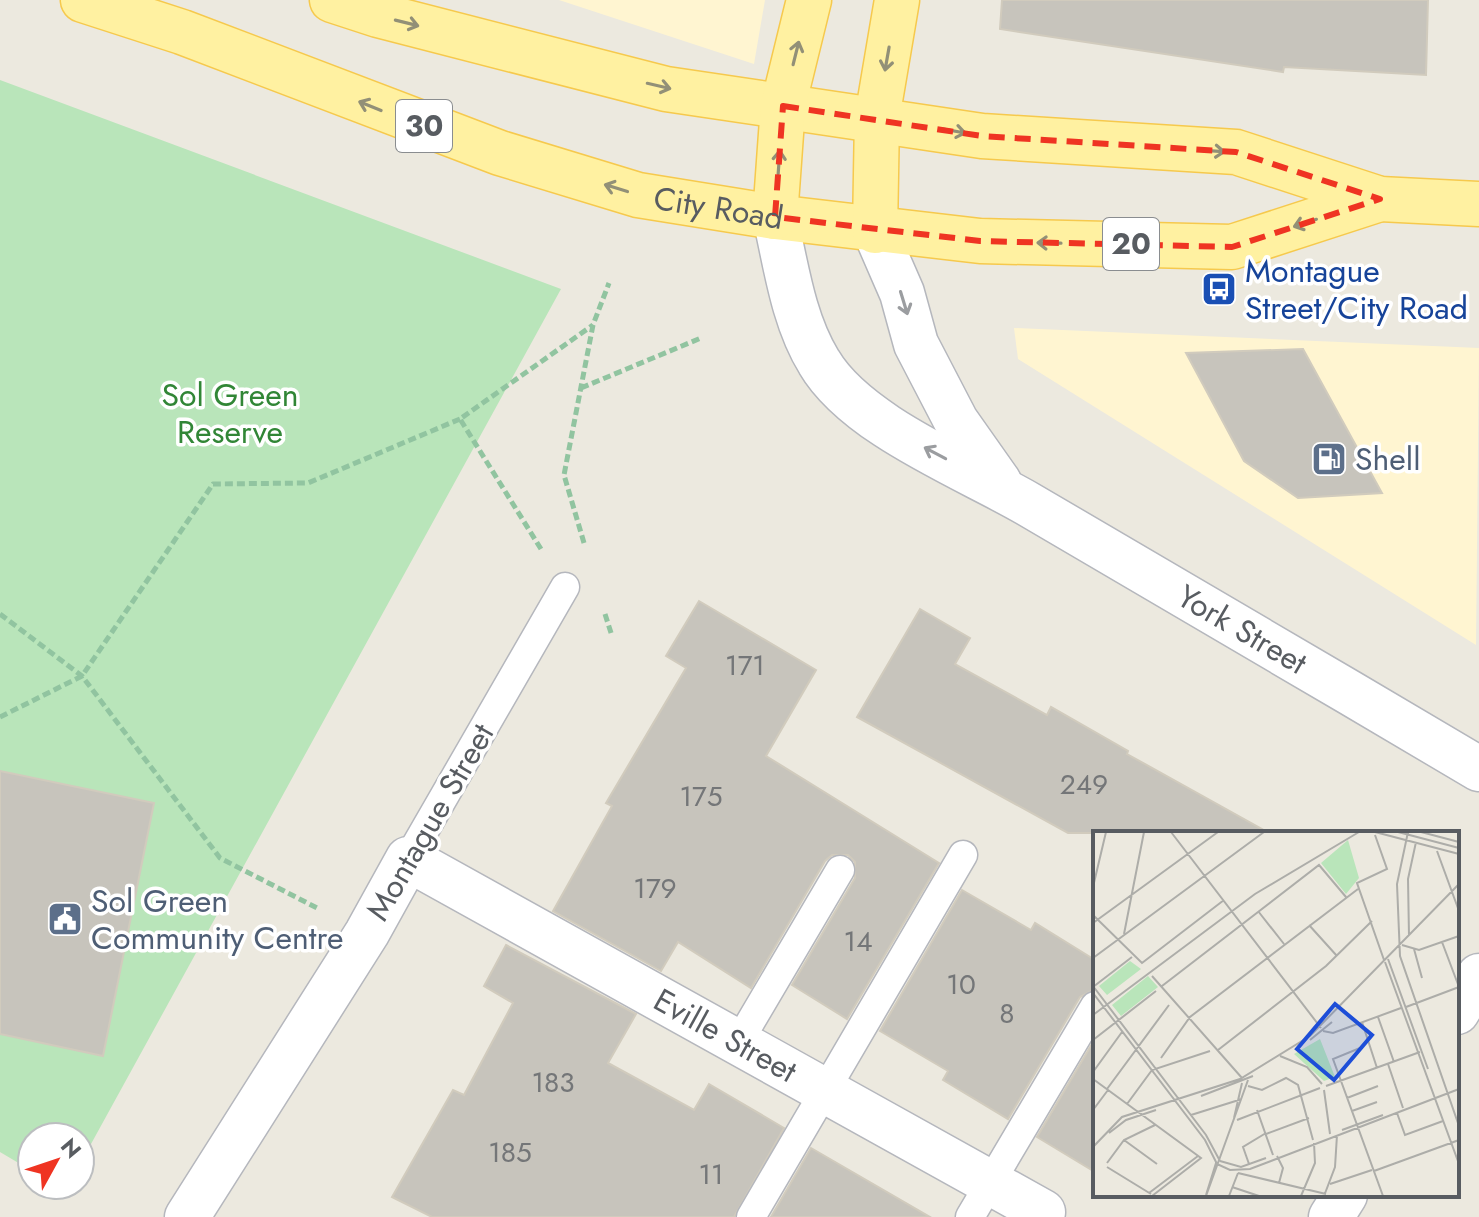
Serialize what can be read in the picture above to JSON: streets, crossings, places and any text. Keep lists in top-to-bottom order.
{
  "streets": {
    "main road": ["30", "City Road", "20"],
    "street": ["York Street", "Montague Street", "Eville Street"]
  },
  "crossings": [
    ["City Road", "York Street"],
    ["Montague Street", "Eville Street"]
  ],
  "parks": ["Sol Green Reserve"],
  "places": {
    "bus stop": ["Montague Street/City Road"],
    "fuel station": ["Shell"],
    "public building": ["Sol Green Community Centre"]
  },
  "house_numbers": [
    "171",
    "249",
    "175",
    "179",
    "14",
    "10",
    "8",
    "183",
    "185",
    "11"
  ],
  "north": "top right"
}
